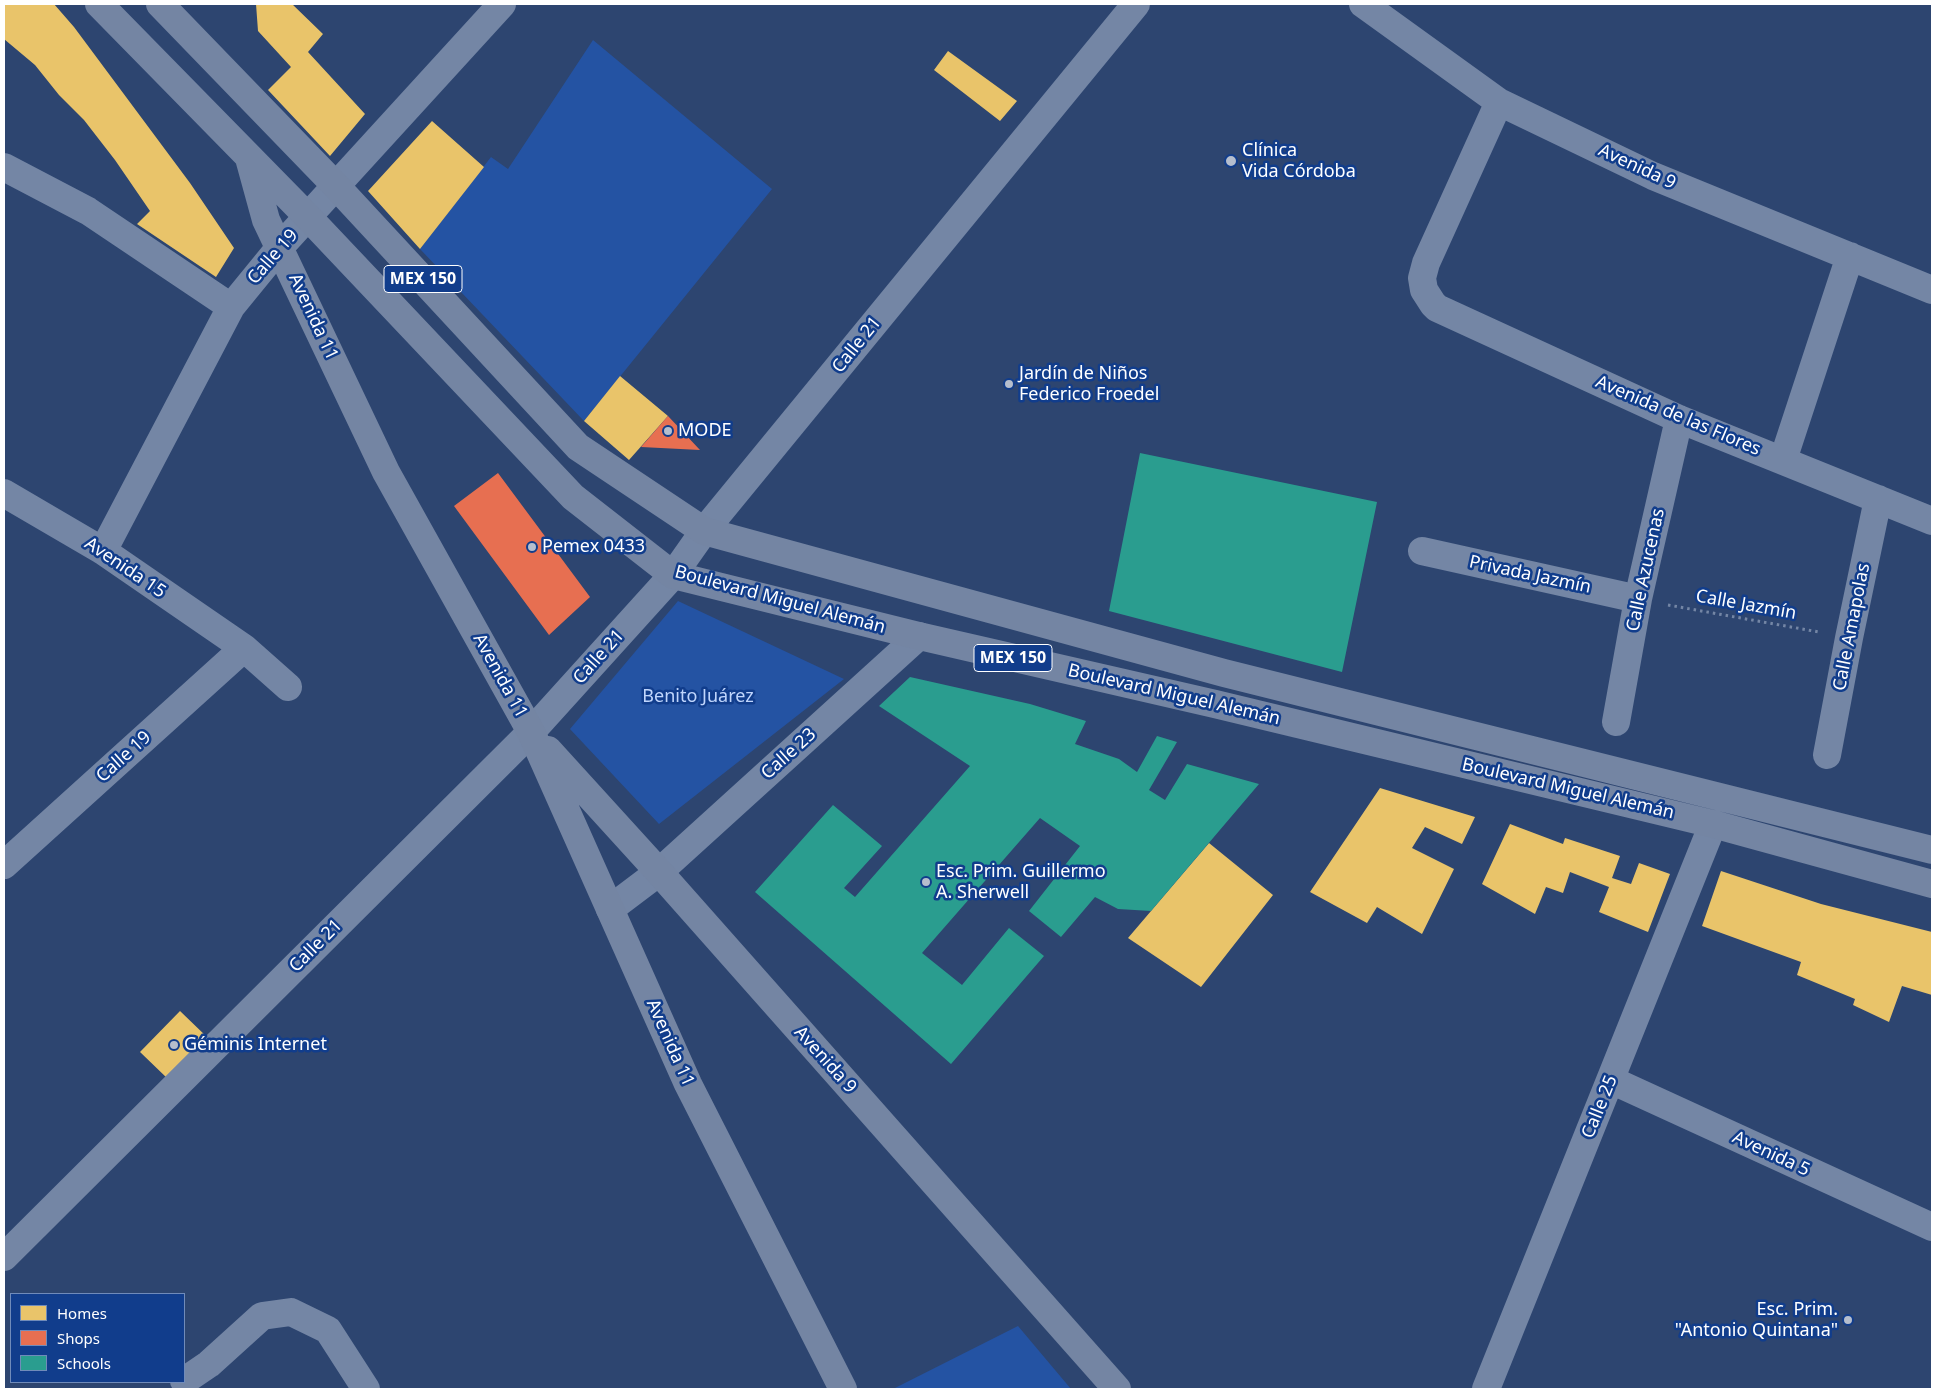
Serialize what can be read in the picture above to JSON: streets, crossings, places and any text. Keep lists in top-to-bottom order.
{
  "streets": {
    "main road": [
      "Avenida 9",
      "MEX 150",
      "Avenida 11",
      "Boulevard Miguel Alemán"
    ],
    "street": [
      "Calle 19",
      "Calle 21",
      "Avenida de las Flores",
      "Avenida 15",
      "Calle Azucenas",
      "Privada Jazmín",
      "Calle Amapolas",
      "Calle 23",
      "Calle 25",
      "Avenida 5"
    ],
    "path": ["Calle Jazmín"]
  },
  "crossings": [
    ["Avenida 9", "Avenida 11"],
    ["Avenida 9", "Calle 21"],
    ["Avenida 9", "Avenida de las Flores"],
    ["Avenida 9", "Calle 23"],
    ["Calle 19", "MEX 150"],
    ["Calle 19", "Avenida 11"],
    ["Calle 19", "Avenida 15"],
    ["Calle 19", "Boulevard Miguel Alemán"],
    ["MEX 150", "Calle 21"],
    ["MEX 150", "Boulevard Miguel Alemán"],
    ["Avenida 11", "Calle 21"],
    ["Avenida 11", "Boulevard Miguel Alemán"],
    ["Avenida 11", "Calle 23"],
    ["Calle 21", "Boulevard Miguel Alemán"],
    ["Avenida de las Flores", "Calle Azucenas"],
    ["Avenida de las Flores", "Calle Amapolas"],
    ["Calle Azucenas", "Privada Jazmín"],
    ["Calle Azucenas", "Calle Jazmín"],
    ["Privada Jazmín", "Calle Jazmín"],
    ["Boulevard Miguel Alemán", "Calle 23"],
    ["Boulevard Miguel Alemán", "Calle 25"],
    ["Calle Jazmín", "Calle Amapolas"],
    ["Calle 25", "Avenida 5"]
  ],
  "parks": ["Benito Juárez"],
  "places": [
    "Clínica Vida Córdoba",
    "Jardín de Niños Federico Froedel",
    "MODE",
    "Pemex 0433",
    "Esc. Prim. Guillermo A. Sherwell",
    "Géminis Internet",
    "Esc. Prim. \"Antonio Quintana\""
  ],
  "legend": ["Homes", "Shops", "Schools"]
}
